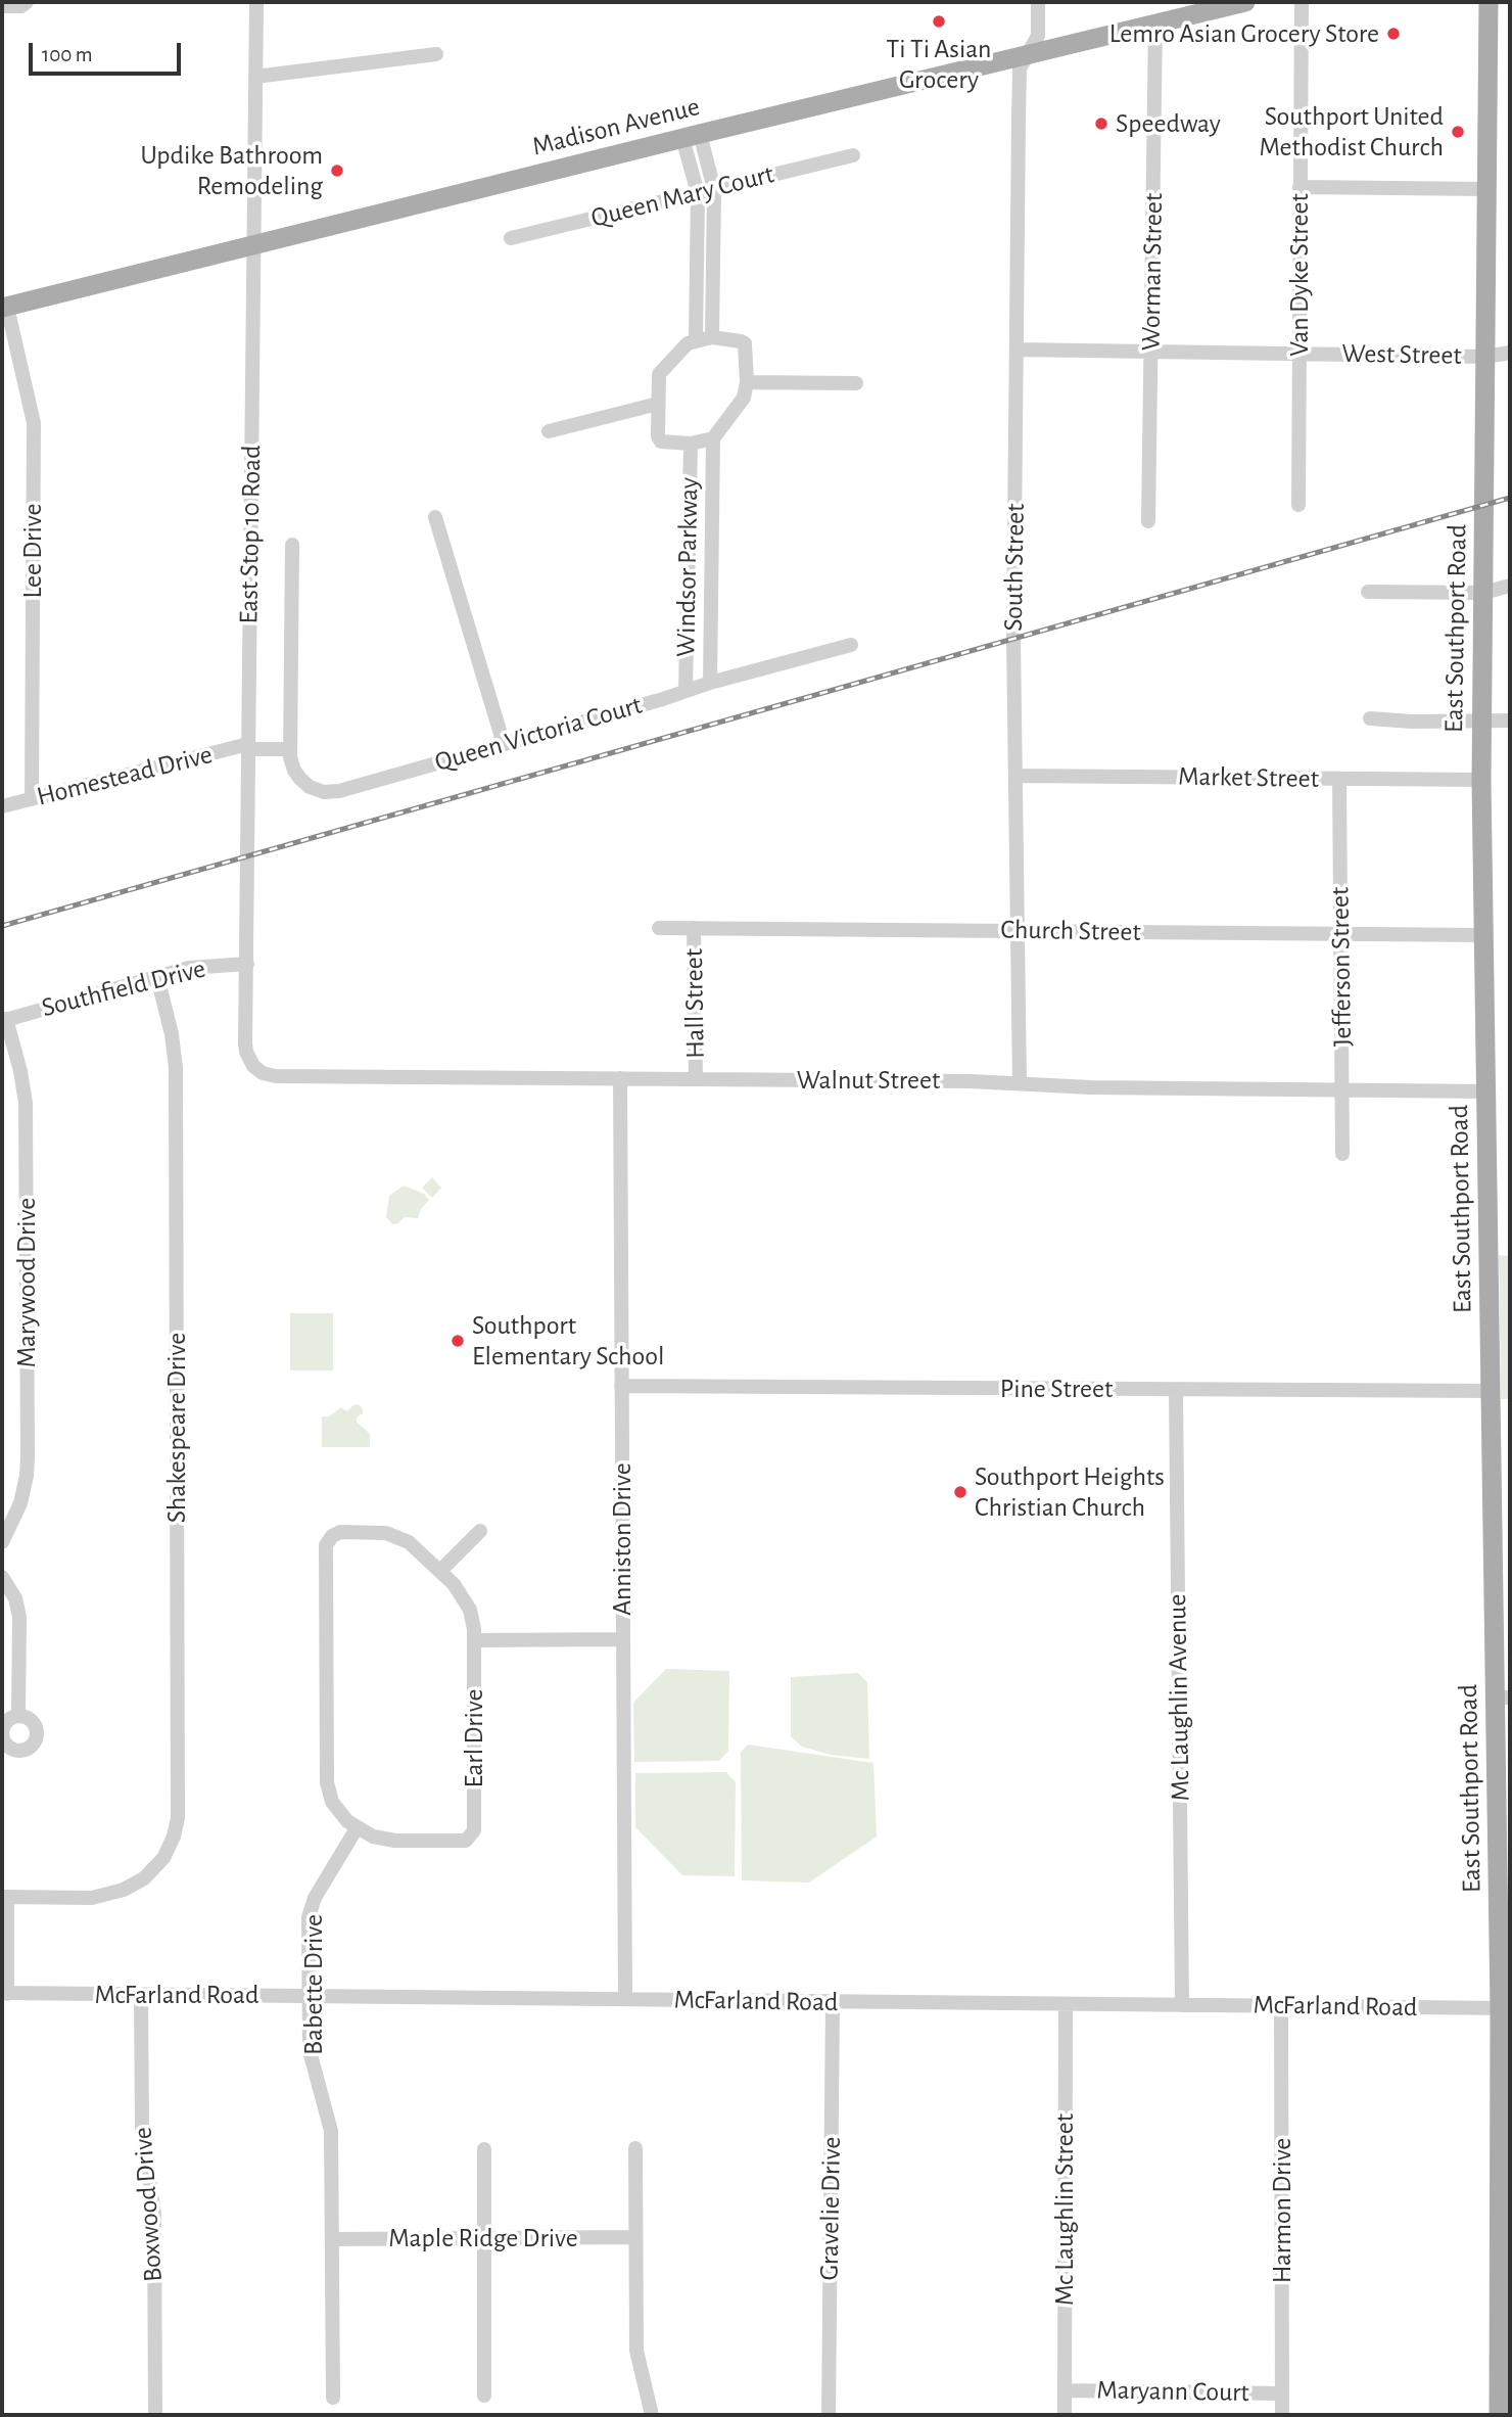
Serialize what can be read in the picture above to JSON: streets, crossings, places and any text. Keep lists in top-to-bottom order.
{
  "streets": {
    "main road": ["Madison Avenue", "East Southport Road"],
    "street": [
      "Queen Mary Court",
      "Worman Street",
      "Van Dyke Street",
      "West Street",
      "East Stop 10 Road",
      "Lee Drive",
      "Windsor Parkway",
      "South Street",
      "Queen Victoria Court",
      "Homestead Drive",
      "Market Street",
      "Church Street",
      "Jefferson Street",
      "Southfield Drive",
      "Hall Street",
      "Walnut Street",
      "Marywood Drive",
      "Pine Street",
      "Shakespeare Drive",
      "Anniston Drive",
      "Mc Laughlin Avenue",
      "Earl Drive",
      "Babette Drive",
      "McFarland Road",
      "Boxwood Drive",
      "Gravelie Drive",
      "Mc Laughlin Street",
      "Harmon Drive",
      "Maple Ridge Drive",
      "Maryann Court"
    ]
  },
  "crossings": [
    ["Madison Avenue", "Worman Street"],
    ["Madison Avenue", "East Stop 10 Road"],
    ["Madison Avenue", "Lee Drive"],
    ["Madison Avenue", "South Street"],
    ["Worman Street", "West Street"],
    ["Van Dyke Street", "West Street"],
    ["West Street", "South Street"],
    ["West Street", "East Southport Road"],
    ["East Stop 10 Road", "Homestead Drive"],
    ["East Stop 10 Road", "Southfield Drive"],
    ["East Stop 10 Road", "Walnut Street"],
    ["Lee Drive", "Homestead Drive"],
    ["Windsor Parkway", "Queen Victoria Court"],
    ["South Street", "Market Street"],
    ["South Street", "Church Street"],
    ["South Street", "Walnut Street"],
    ["East Southport Road", "Market Street"],
    ["East Southport Road", "Church Street"],
    ["East Southport Road", "Walnut Street"],
    ["East Southport Road", "Pine Street"],
    ["East Southport Road", "McFarland Road"],
    ["Market Street", "Jefferson Street"],
    ["Church Street", "Jefferson Street"],
    ["Church Street", "Hall Street"],
    ["Jefferson Street", "Walnut Street"],
    ["Southfield Drive", "Marywood Drive"],
    ["Southfield Drive", "Shakespeare Drive"],
    ["Hall Street", "Walnut Street"],
    ["Walnut Street", "Anniston Drive"],
    ["Pine Street", "Anniston Drive"],
    ["Pine Street", "Mc Laughlin Avenue"],
    ["Anniston Drive", "McFarland Road"],
    ["Mc Laughlin Avenue", "McFarland Road"],
    ["Earl Drive", "Babette Drive"],
    ["Babette Drive", "McFarland Road"],
    ["Babette Drive", "Maple Ridge Drive"],
    ["McFarland Road", "Boxwood Drive"],
    ["McFarland Road", "Gravelie Drive"],
    ["McFarland Road", "Mc Laughlin Street"],
    ["McFarland Road", "Harmon Drive"],
    ["Mc Laughlin Street", "Maryann Court"],
    ["Harmon Drive", "Maryann Court"]
  ],
  "places": [
    "Ti Ti Asian Grocery",
    "Lemro Asian Grocery Store",
    "Speedway",
    "Southport United Methodist Church",
    "Updike Bathroom Remodeling",
    "Southport Elementary School",
    "Southport Heights Christian Church"
  ],
  "scale_bar": "100 m"
}
